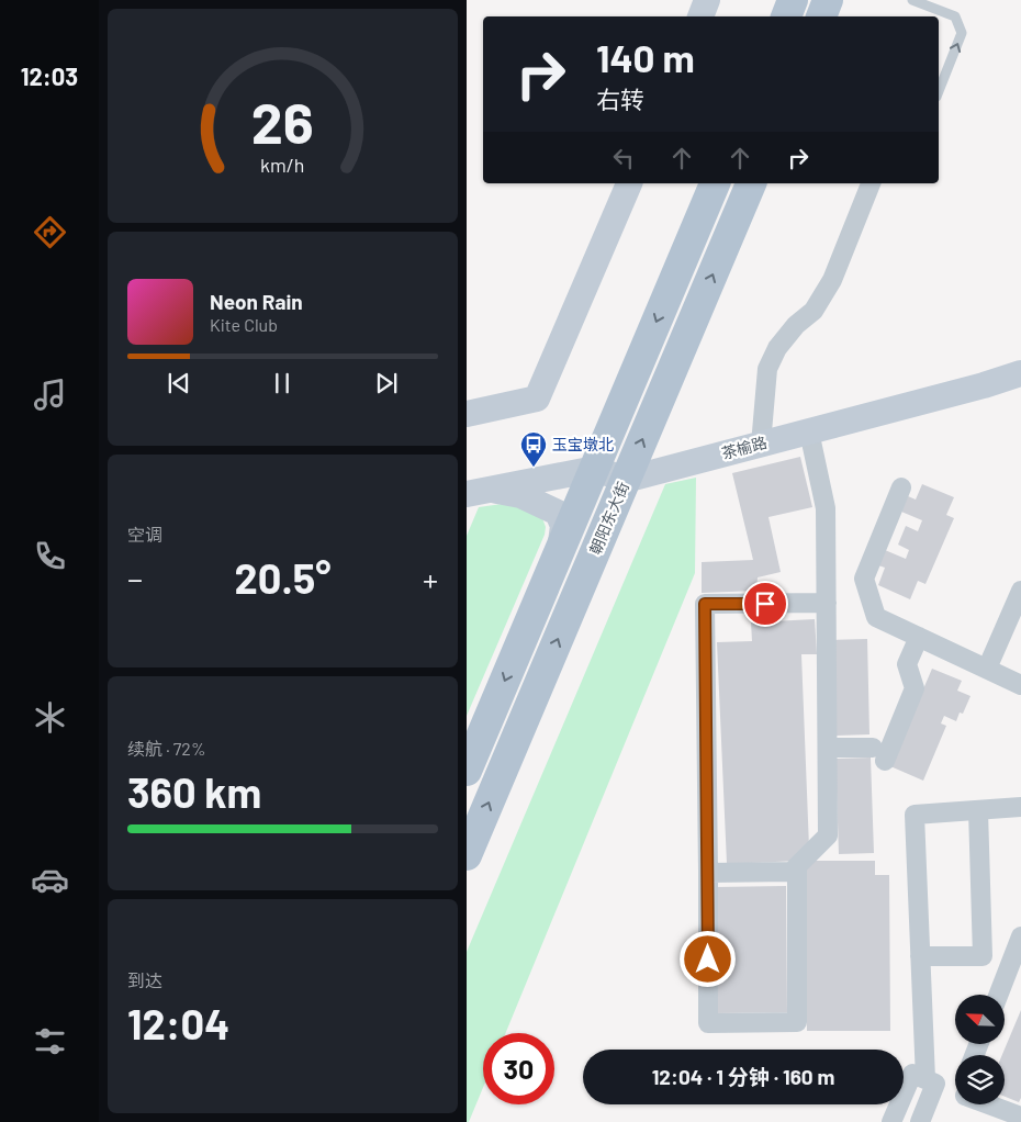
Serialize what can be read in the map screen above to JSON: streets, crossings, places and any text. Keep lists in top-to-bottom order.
{
  "streets": {
    "main road": ["朝阳东大街"],
    "street": ["茶榆路"]
  },
  "crossings": [
    ["茶榆路", "朝阳东大街"]
  ],
  "places": {
    "bus stop": ["玉宝墩北"]
  },
  "north": "top left",
  "page": {
    "tabs": "12:03",
    "turn": ["140 m", "右转"],
    "song": ["Neon Rain", "Kite Club"],
    "tile": [
      "空调",
      ["续航 · 72%", "360 km"],
      ["到达", "12:04"]
    ],
    "heat": ["−", "20.5°", "+"],
    "limit": "30",
    "trip": "12:04 · 1 分钟 · 160 m",
    "gauge": ["26", "km/h"]
  }
}
